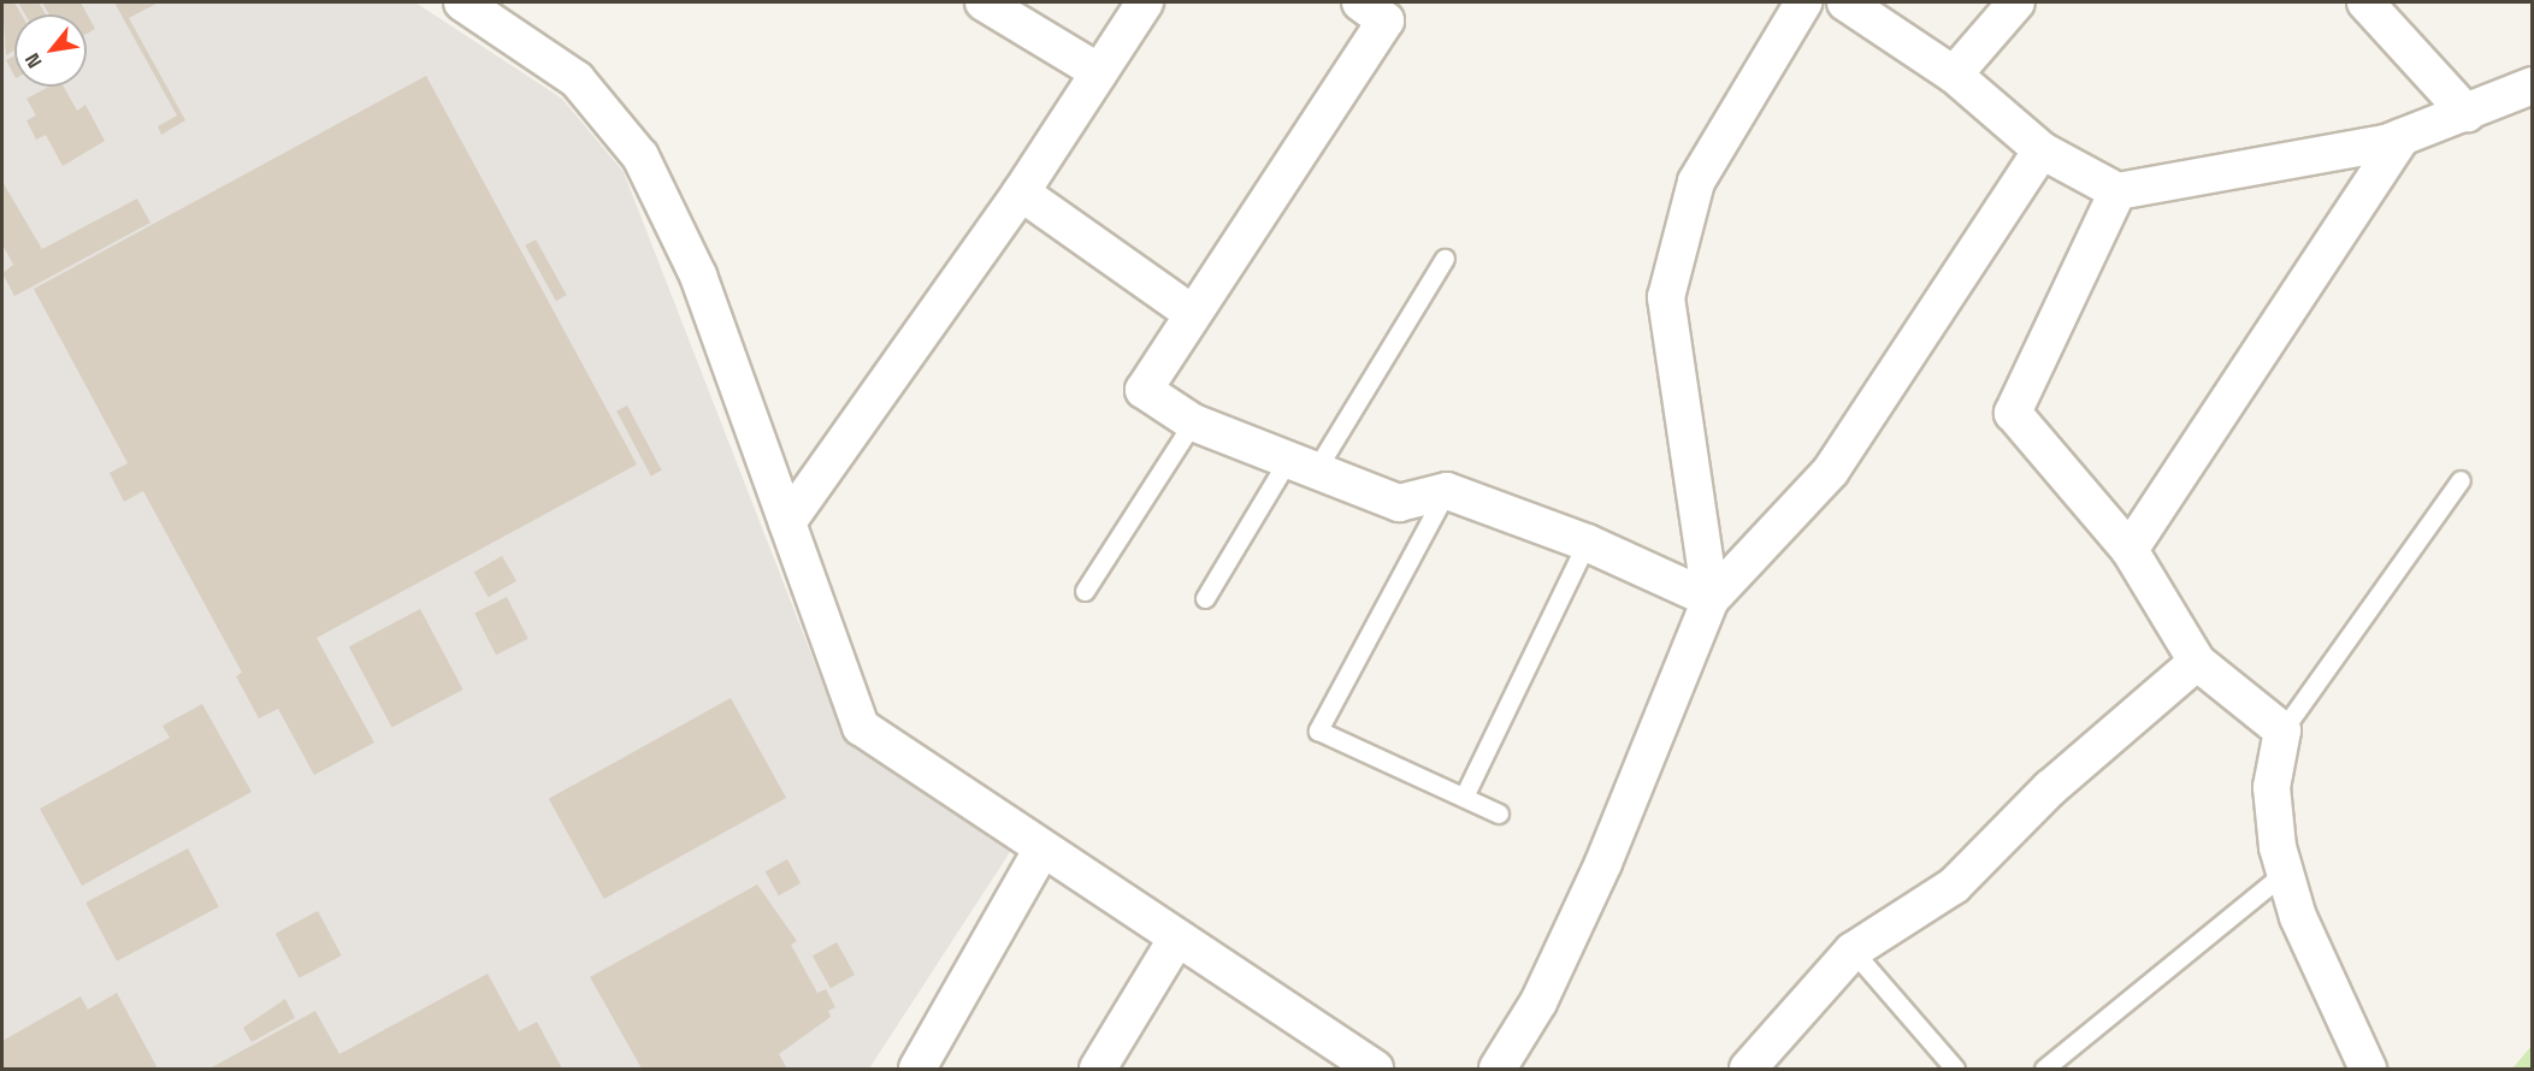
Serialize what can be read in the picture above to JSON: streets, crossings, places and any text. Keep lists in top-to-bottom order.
{
  "north": "bottom left"
}
